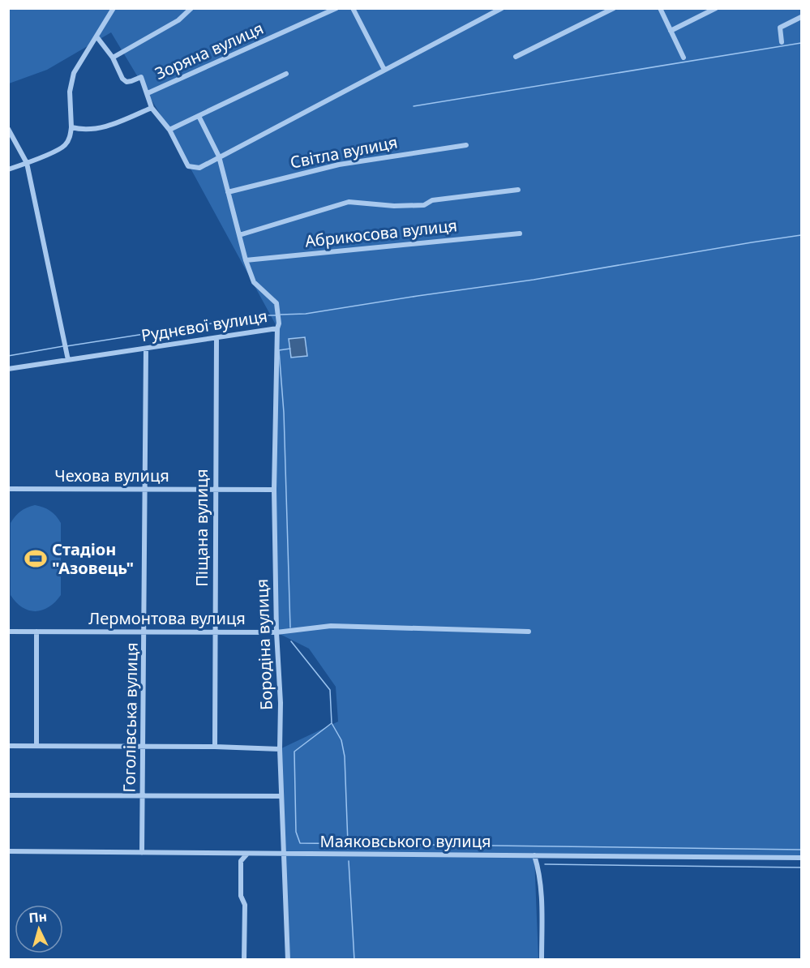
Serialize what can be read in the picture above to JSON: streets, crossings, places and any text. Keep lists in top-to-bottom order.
{
  "streets": {
    "street": [
      "Зоряна вулиця",
      "Світла вулиця",
      "Абрикосова вулиця",
      "Руднєвої вулиця",
      "Чехова вулиця",
      "Піщана вулиця",
      "Лермонтова вулиця",
      "Бородіна вулиця",
      "Гоголівська вулиця",
      "Маяковського вулиця"
    ]
  },
  "crossings": [
    ["Світла вулиця", "Руднєвої вулиця"],
    ["Абрикосова вулиця", "Руднєвої вулиця"],
    ["Руднєвої вулиця", "Піщана вулиця"],
    ["Руднєвої вулиця", "Бородіна вулиця"],
    ["Руднєвої вулиця", "Гоголівська вулиця"],
    ["Чехова вулиця", "Піщана вулиця"],
    ["Чехова вулиця", "Бородіна вулиця"],
    ["Чехова вулиця", "Гоголівська вулиця"],
    ["Піщана вулиця", "Лермонтова вулиця"],
    ["Лермонтова вулиця", "Бородіна вулиця"],
    ["Лермонтова вулиця", "Гоголівська вулиця"],
    ["Бородіна вулиця", "Маяковського вулиця"],
    ["Гоголівська вулиця", "Маяковського вулиця"]
  ],
  "places": {
    "sports": ["Стадіон \"Азовець\""]
  },
  "north": "top"
}
